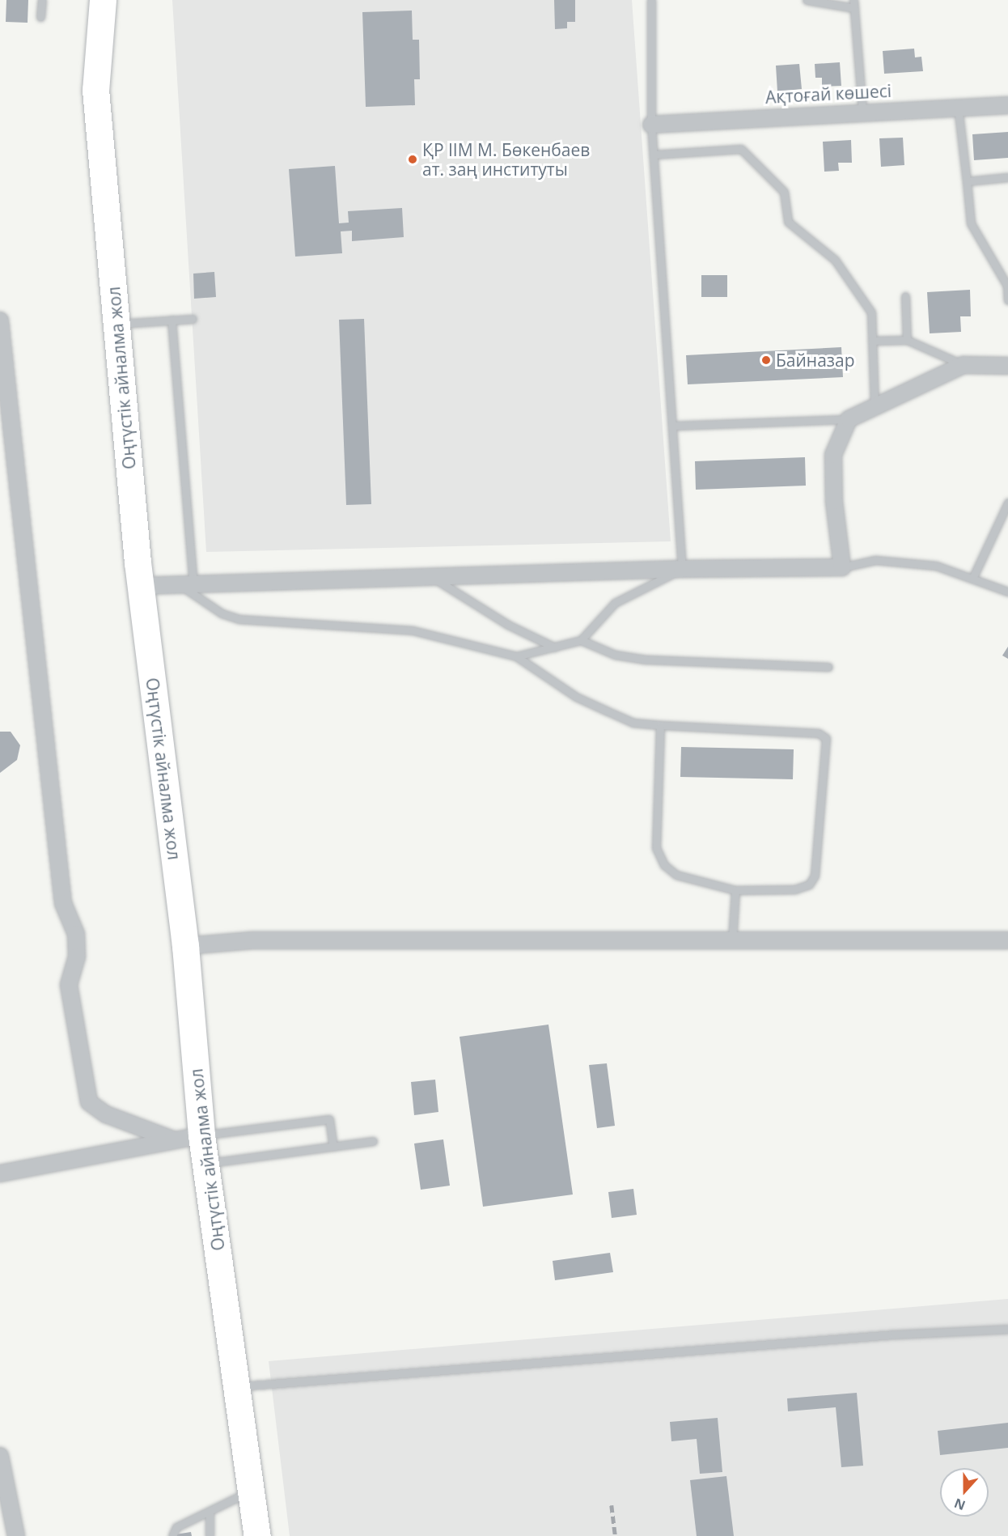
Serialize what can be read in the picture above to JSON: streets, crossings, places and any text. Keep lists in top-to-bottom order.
{
  "streets": {
    "highway": ["Оңтүстік айналма жол"],
    "street": ["Ақтоғай көшесі"]
  },
  "places": ["ҚР ІІМ М. Бөкенбаев ат. заң институты", "Байназар"],
  "north": "bottom"
}
